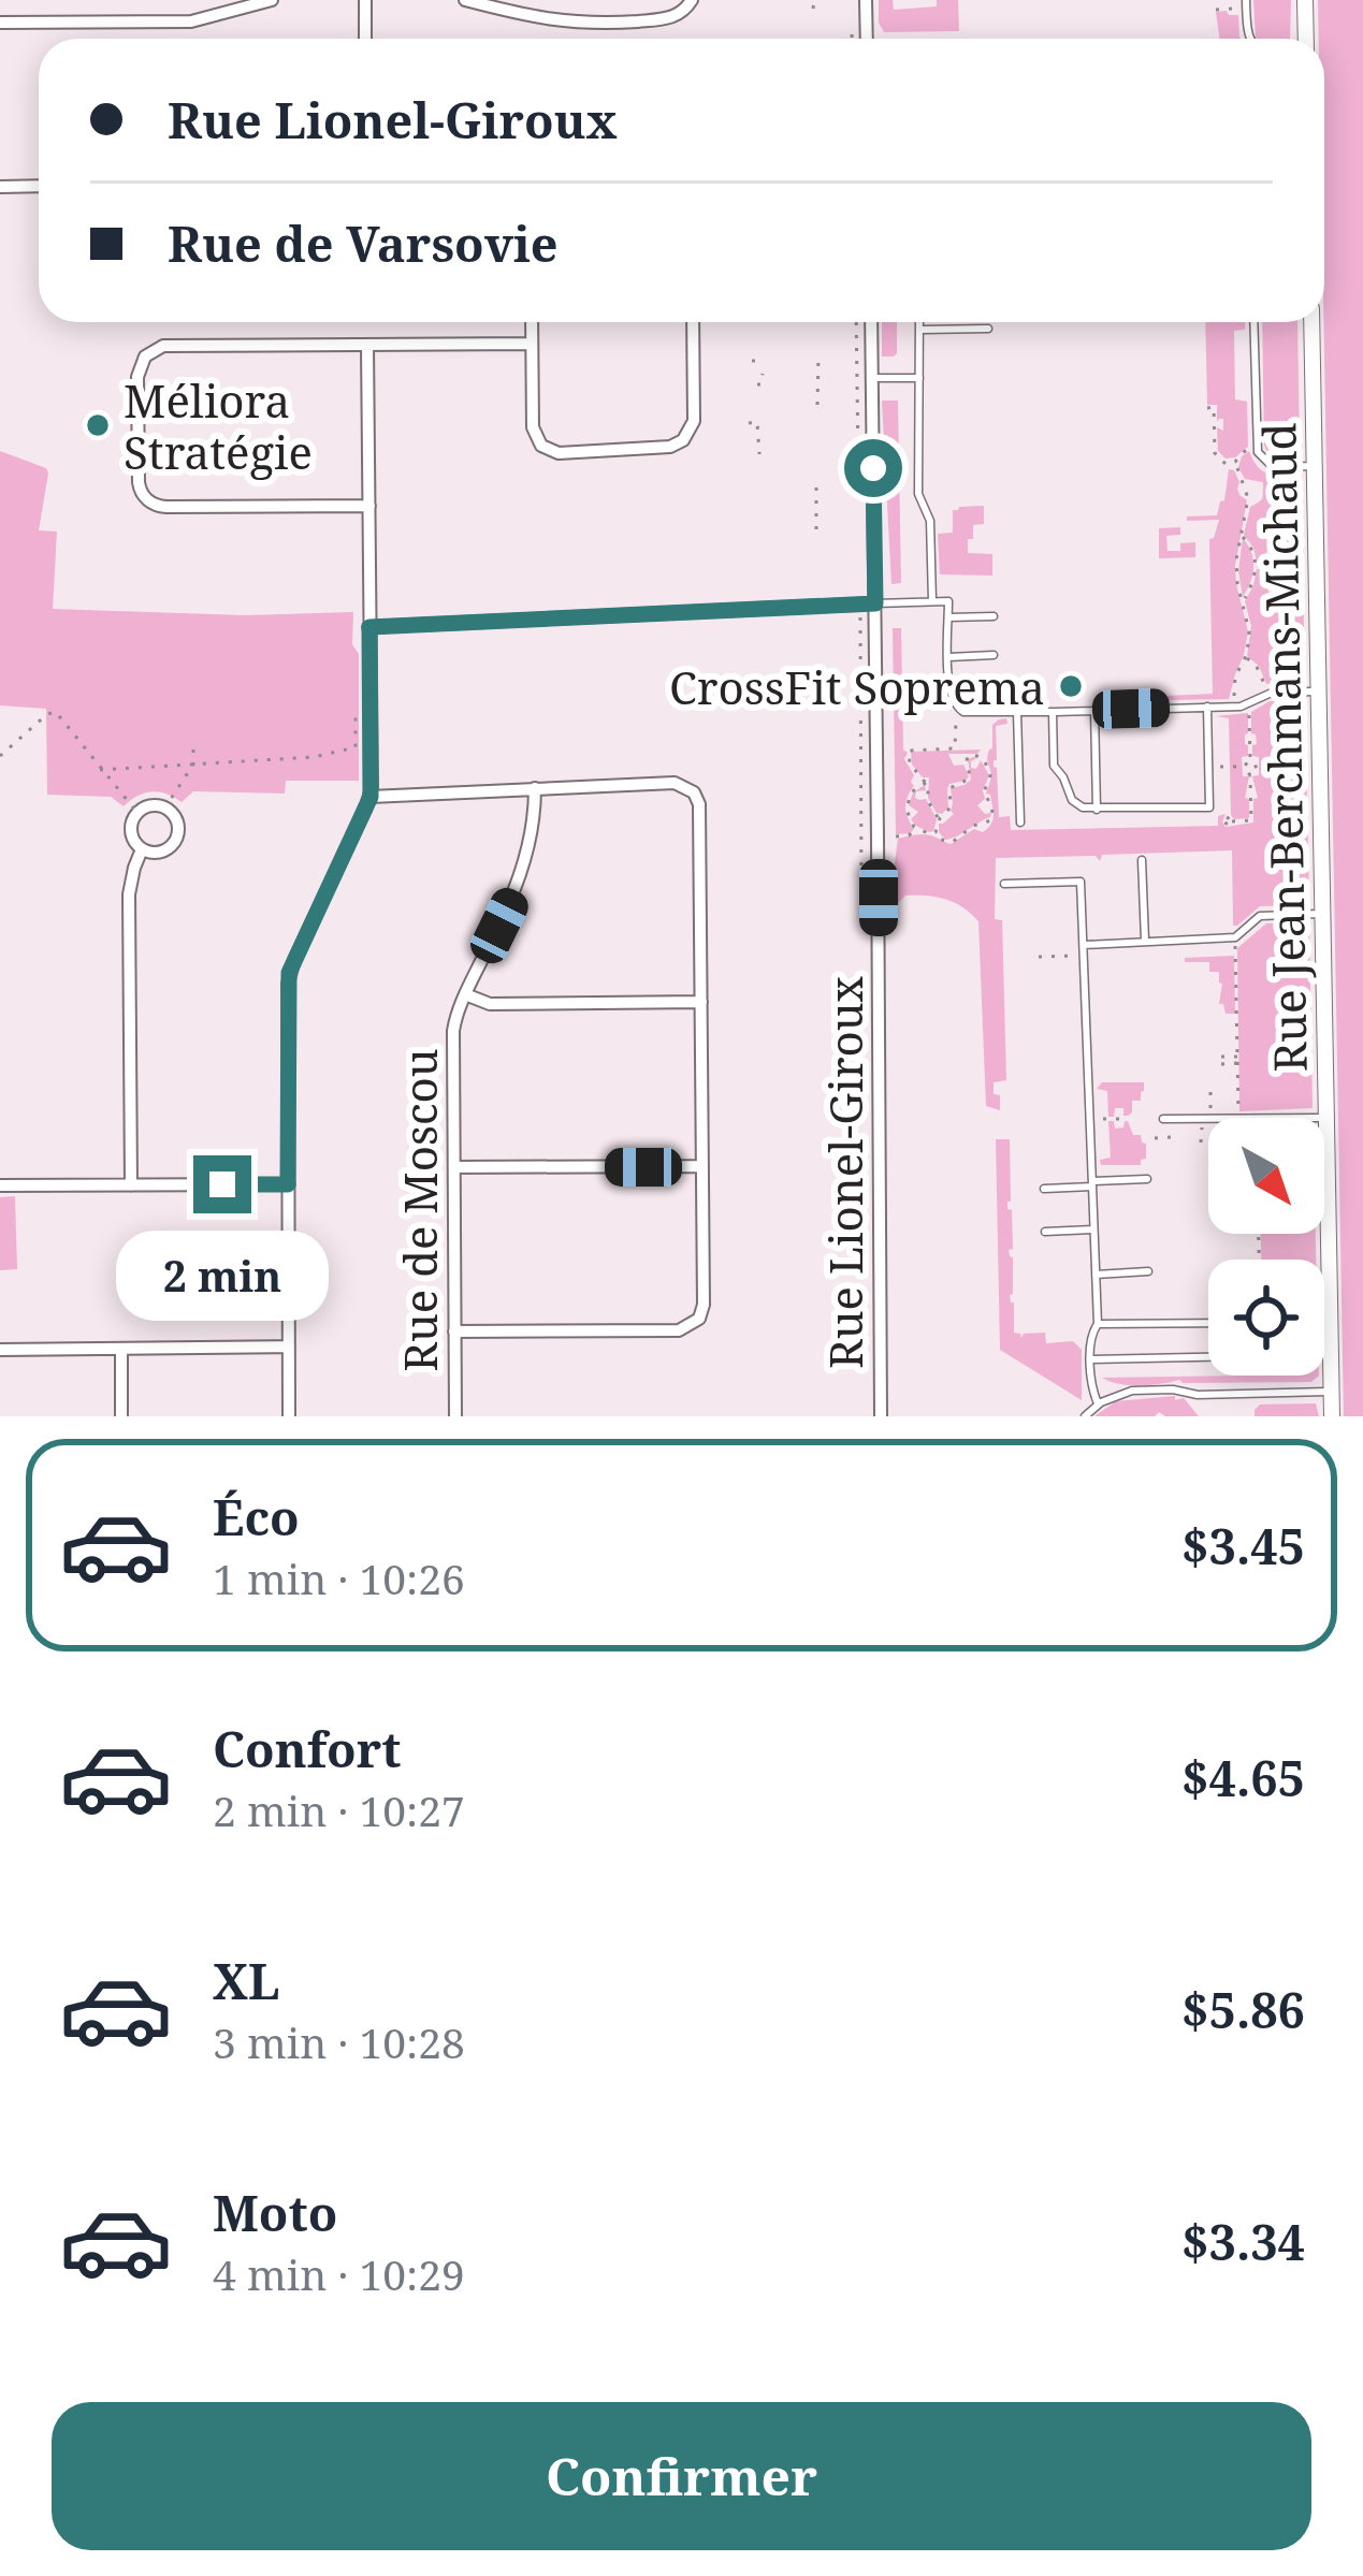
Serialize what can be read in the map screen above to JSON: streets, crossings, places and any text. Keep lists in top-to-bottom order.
{
  "streets": {
    "street": ["Rue Jean-Berchmans-Michaud", "Rue Lionel-Giroux", "Rue de Moscou"]
  },
  "places": ["Méliora Stratégie", "CrossFit Soprema"],
  "north": "bottom right",
  "page": {
    "banner": ["Rue Lionel-Giroux", "Rue de Varsovie"],
    "bubble": "2 min",
    "list": [
      {
        "name": "Éco",
        "note": "1 min · 10:26",
        "value": "$3.45"
      },
      {
        "name": "Confort",
        "note": "2 min · 10:27",
        "value": "$4.65"
      },
      {
        "name": "XL",
        "note": "3 min · 10:28",
        "value": "$5.86"
      },
      {
        "name": "Moto",
        "note": "4 min · 10:29",
        "value": "$3.34"
      }
    ],
    "buttons": "Confirmer"
  }
}
